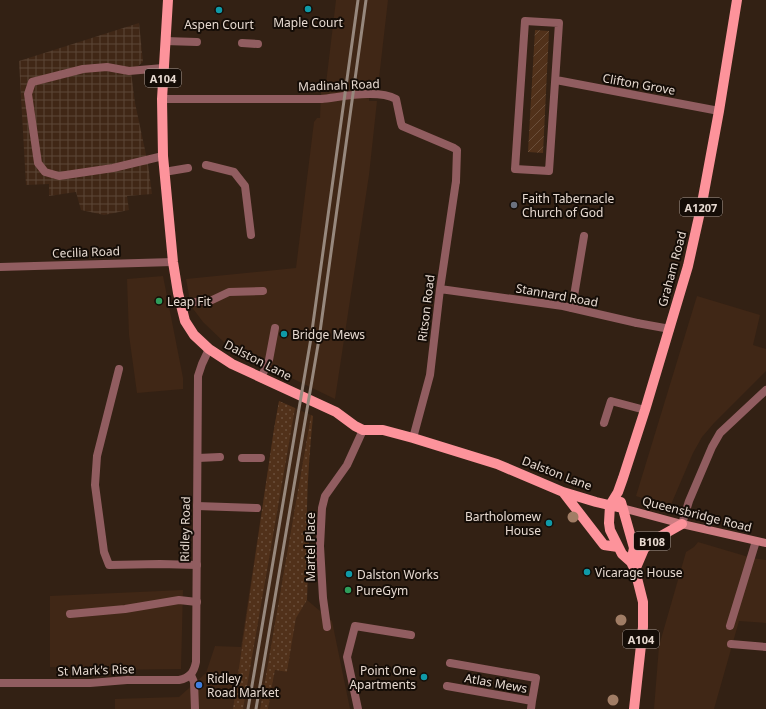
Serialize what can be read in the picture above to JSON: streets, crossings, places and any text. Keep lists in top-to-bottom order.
{
  "streets": {
    "main road": [
      "A104",
      "A1207",
      "Graham Road",
      "Dalston Lane",
      "Queensbridge Road",
      "B108"
    ],
    "street": [
      "Clifton Grove",
      "Madinah Road",
      "Cecilia Road",
      "Stannard Road",
      "Ritson Road",
      "Ridley Road",
      "Martel Place",
      "St Mark's Rise",
      "Atlas Mews"
    ]
  },
  "crossings": [
    ["A104", "Graham Road"],
    ["A104", "Dalston Lane"],
    ["A104", "Queensbridge Road"],
    ["A104", "B108"],
    ["Clifton Grove", "Graham Road"],
    ["Madinah Road", "Ritson Road"],
    ["Madinah Road", "Dalston Lane"],
    ["Cecilia Road", "Dalston Lane"],
    ["Graham Road", "Stannard Road"],
    ["Graham Road", "Dalston Lane"],
    ["Stannard Road", "Ritson Road"],
    ["Ritson Road", "Dalston Lane"],
    ["Dalston Lane", "Queensbridge Road"],
    ["Dalston Lane", "Ridley Road"],
    ["Dalston Lane", "Martel Place"],
    ["Queensbridge Road", "B108"],
    ["Ridley Road", "St Mark's Rise"]
  ],
  "places": [
    "Maple Court",
    "Aspen Court",
    "Faith Tabernacle Church of God",
    "Leap Fit",
    "Bridge Mews",
    "Bartholomew House",
    "Vicarage House",
    "Dalston Works",
    "PureGym",
    "Point One Apartments",
    "Ridley Road Market"
  ]
}
